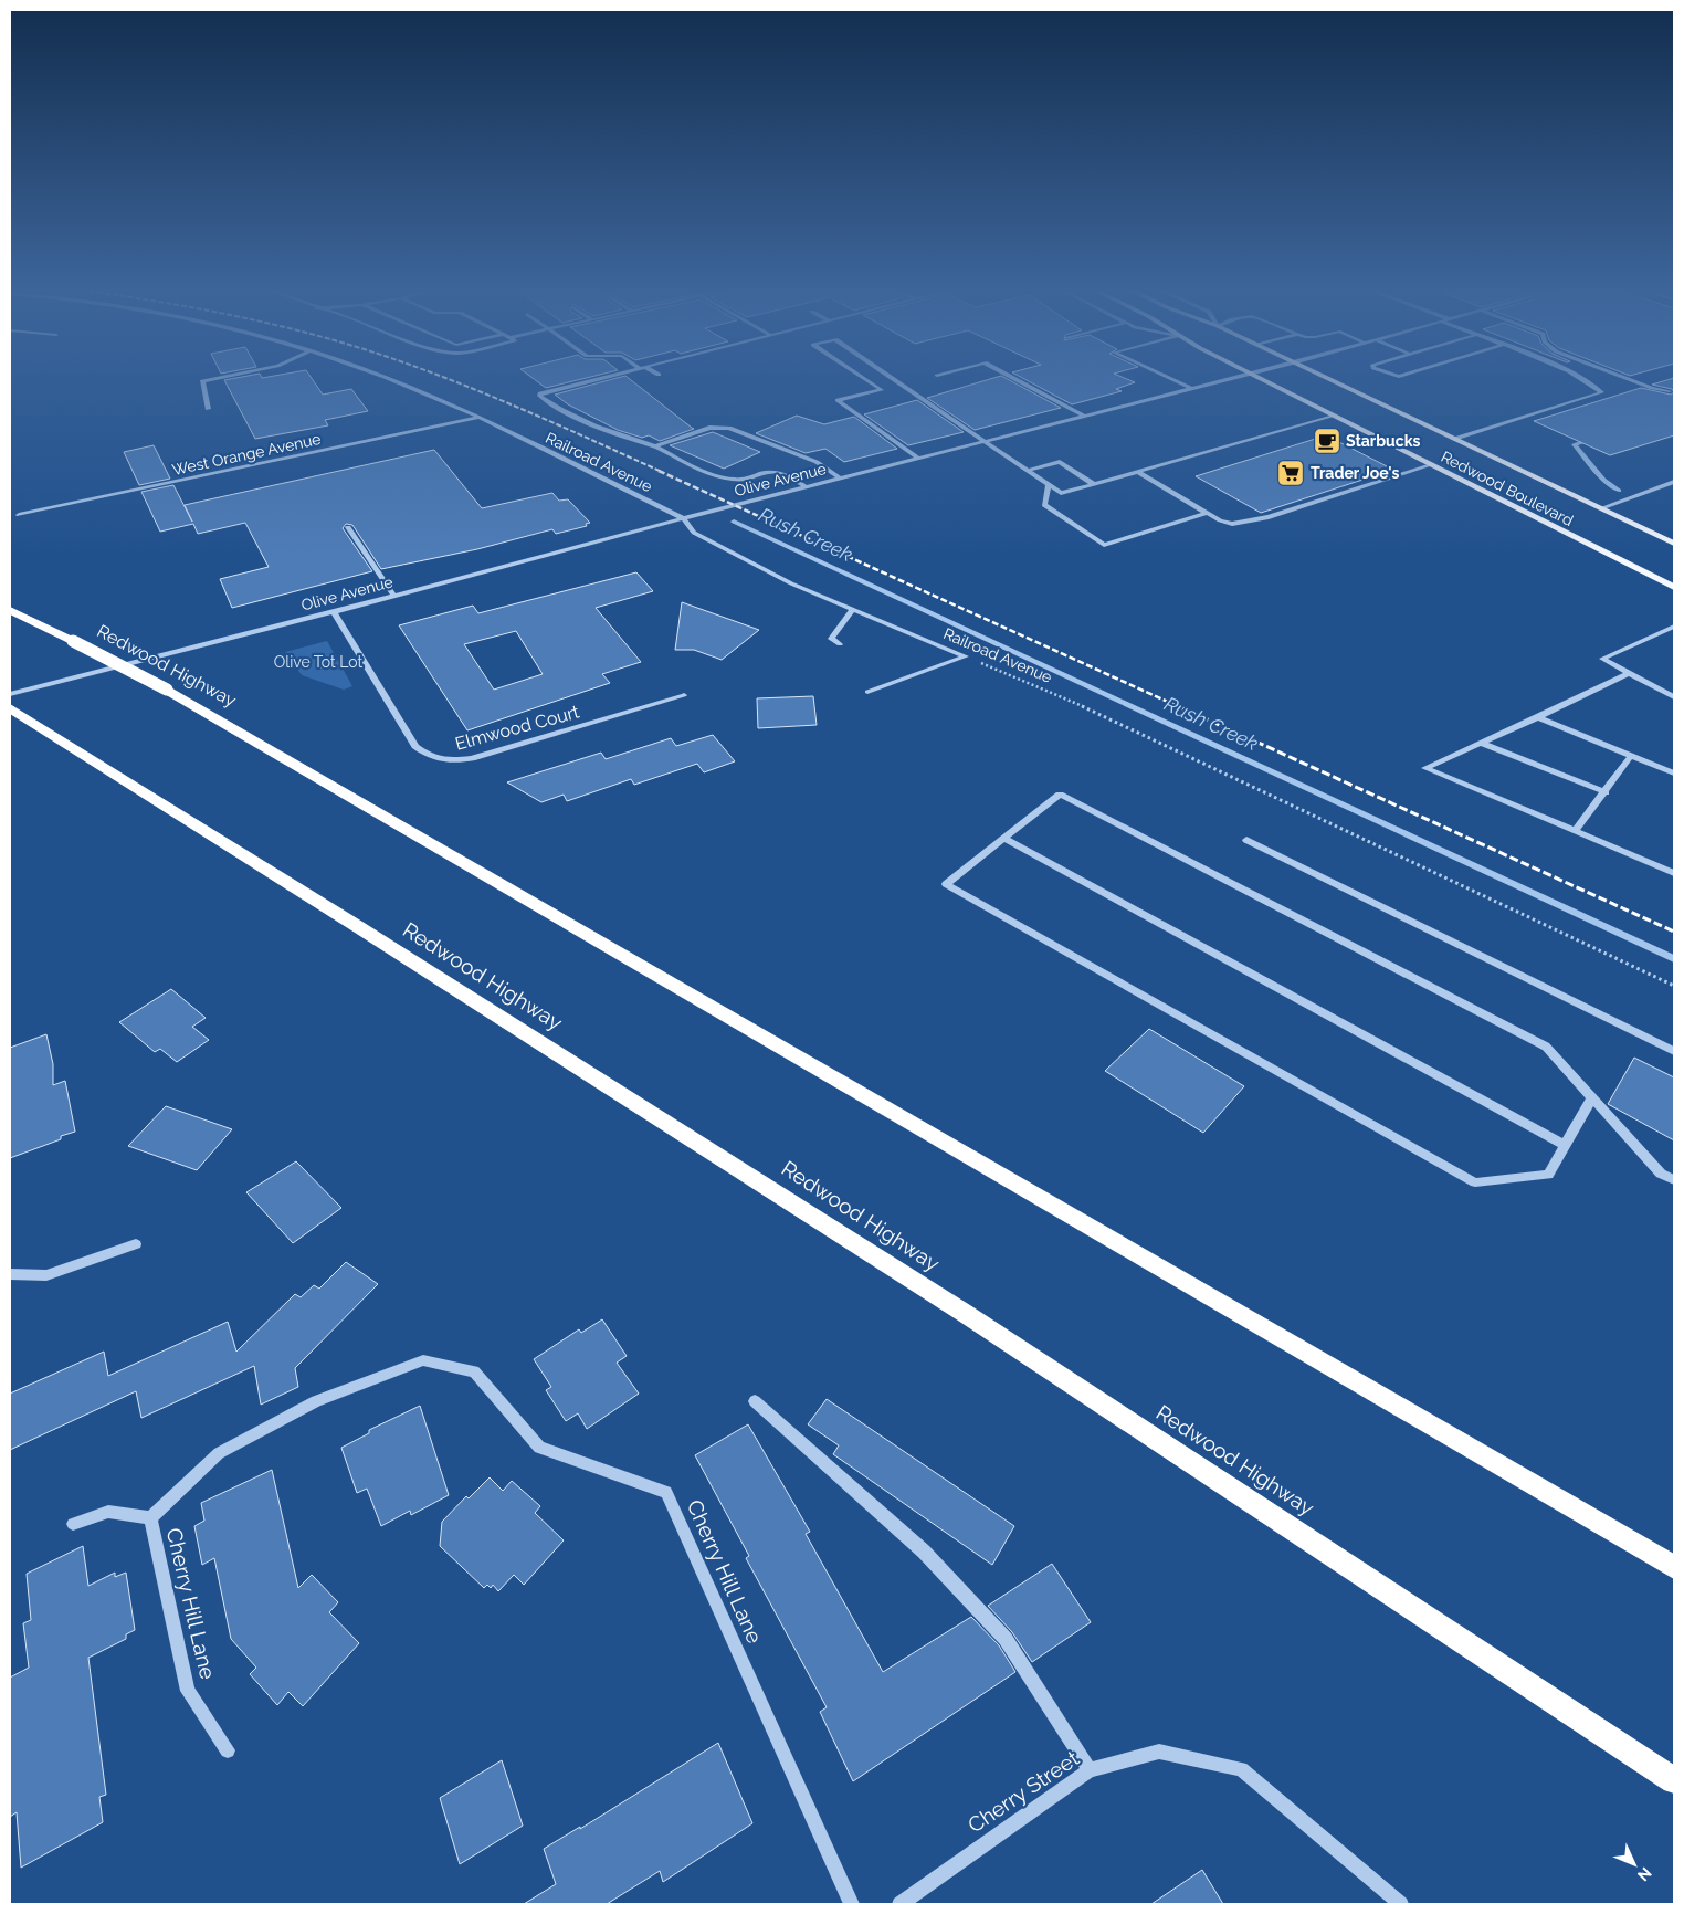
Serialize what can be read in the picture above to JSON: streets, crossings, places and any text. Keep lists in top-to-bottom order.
{
  "streets": {
    "highway": ["Redwood Highway"],
    "main road": ["Redwood Boulevard"],
    "street": [
      "West Orange Avenue",
      "Railroad Avenue",
      "Olive Avenue",
      "Elmwood Court",
      "Cherry Hill Lane",
      "Cherry Street"
    ]
  },
  "crossings": [
    ["West Orange Avenue", "Railroad Avenue"],
    ["Railroad Avenue", "Olive Avenue"],
    ["Olive Avenue", "Elmwood Court"]
  ],
  "water": ["Rush Creek"],
  "parks": ["Olive Tot Lot"],
  "places": {
    "cafe": ["Starbucks"],
    "supermarket": ["Trader Joe's"]
  },
  "north": "bottom right"
}
